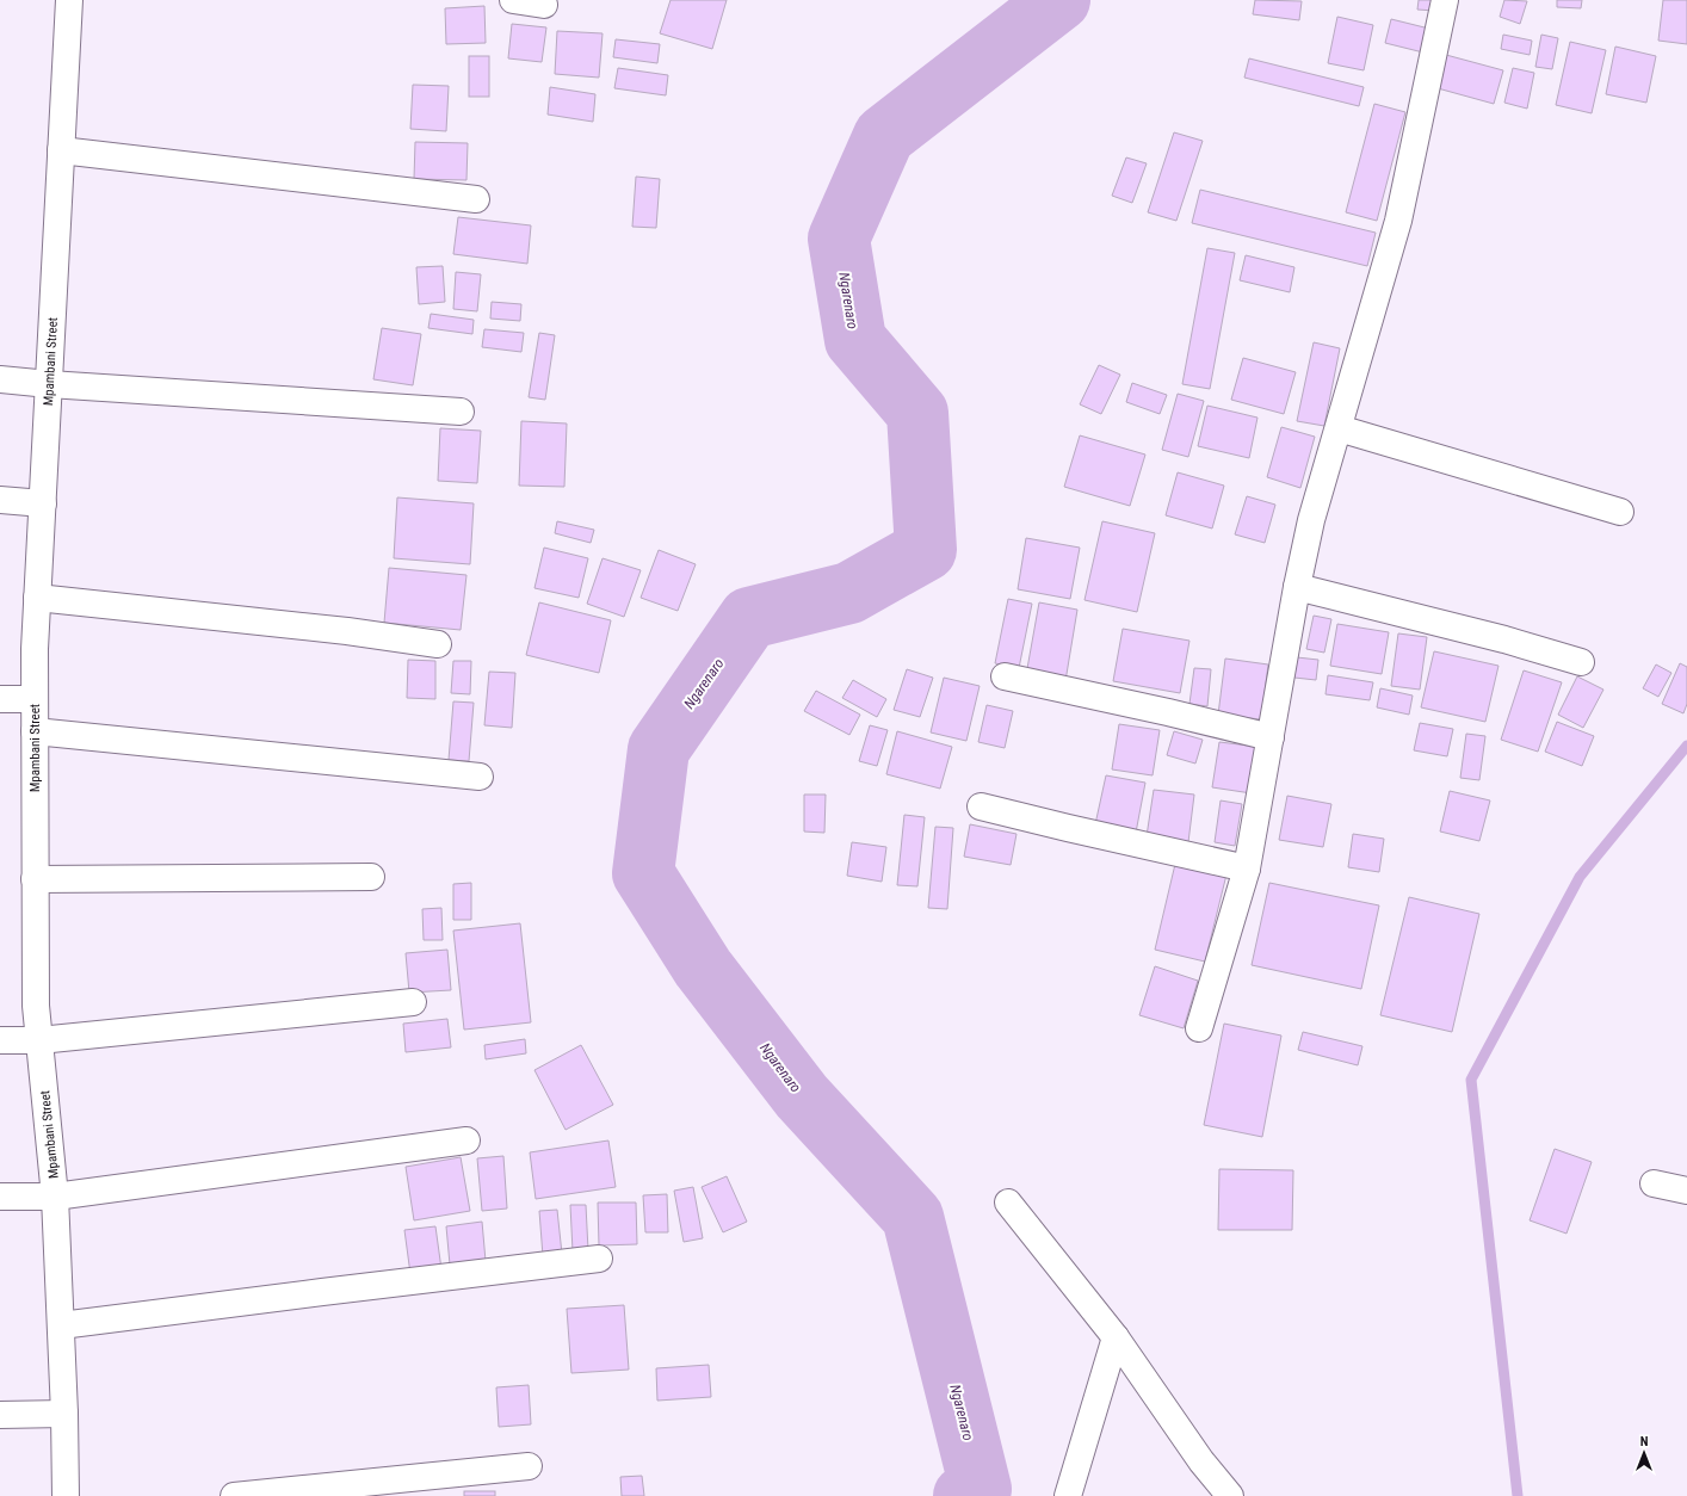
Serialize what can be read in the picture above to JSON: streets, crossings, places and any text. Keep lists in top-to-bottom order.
{
  "streets": {
    "street": ["Mpambani Street"]
  },
  "water": ["Ngarenaro"],
  "north": "top"
}
